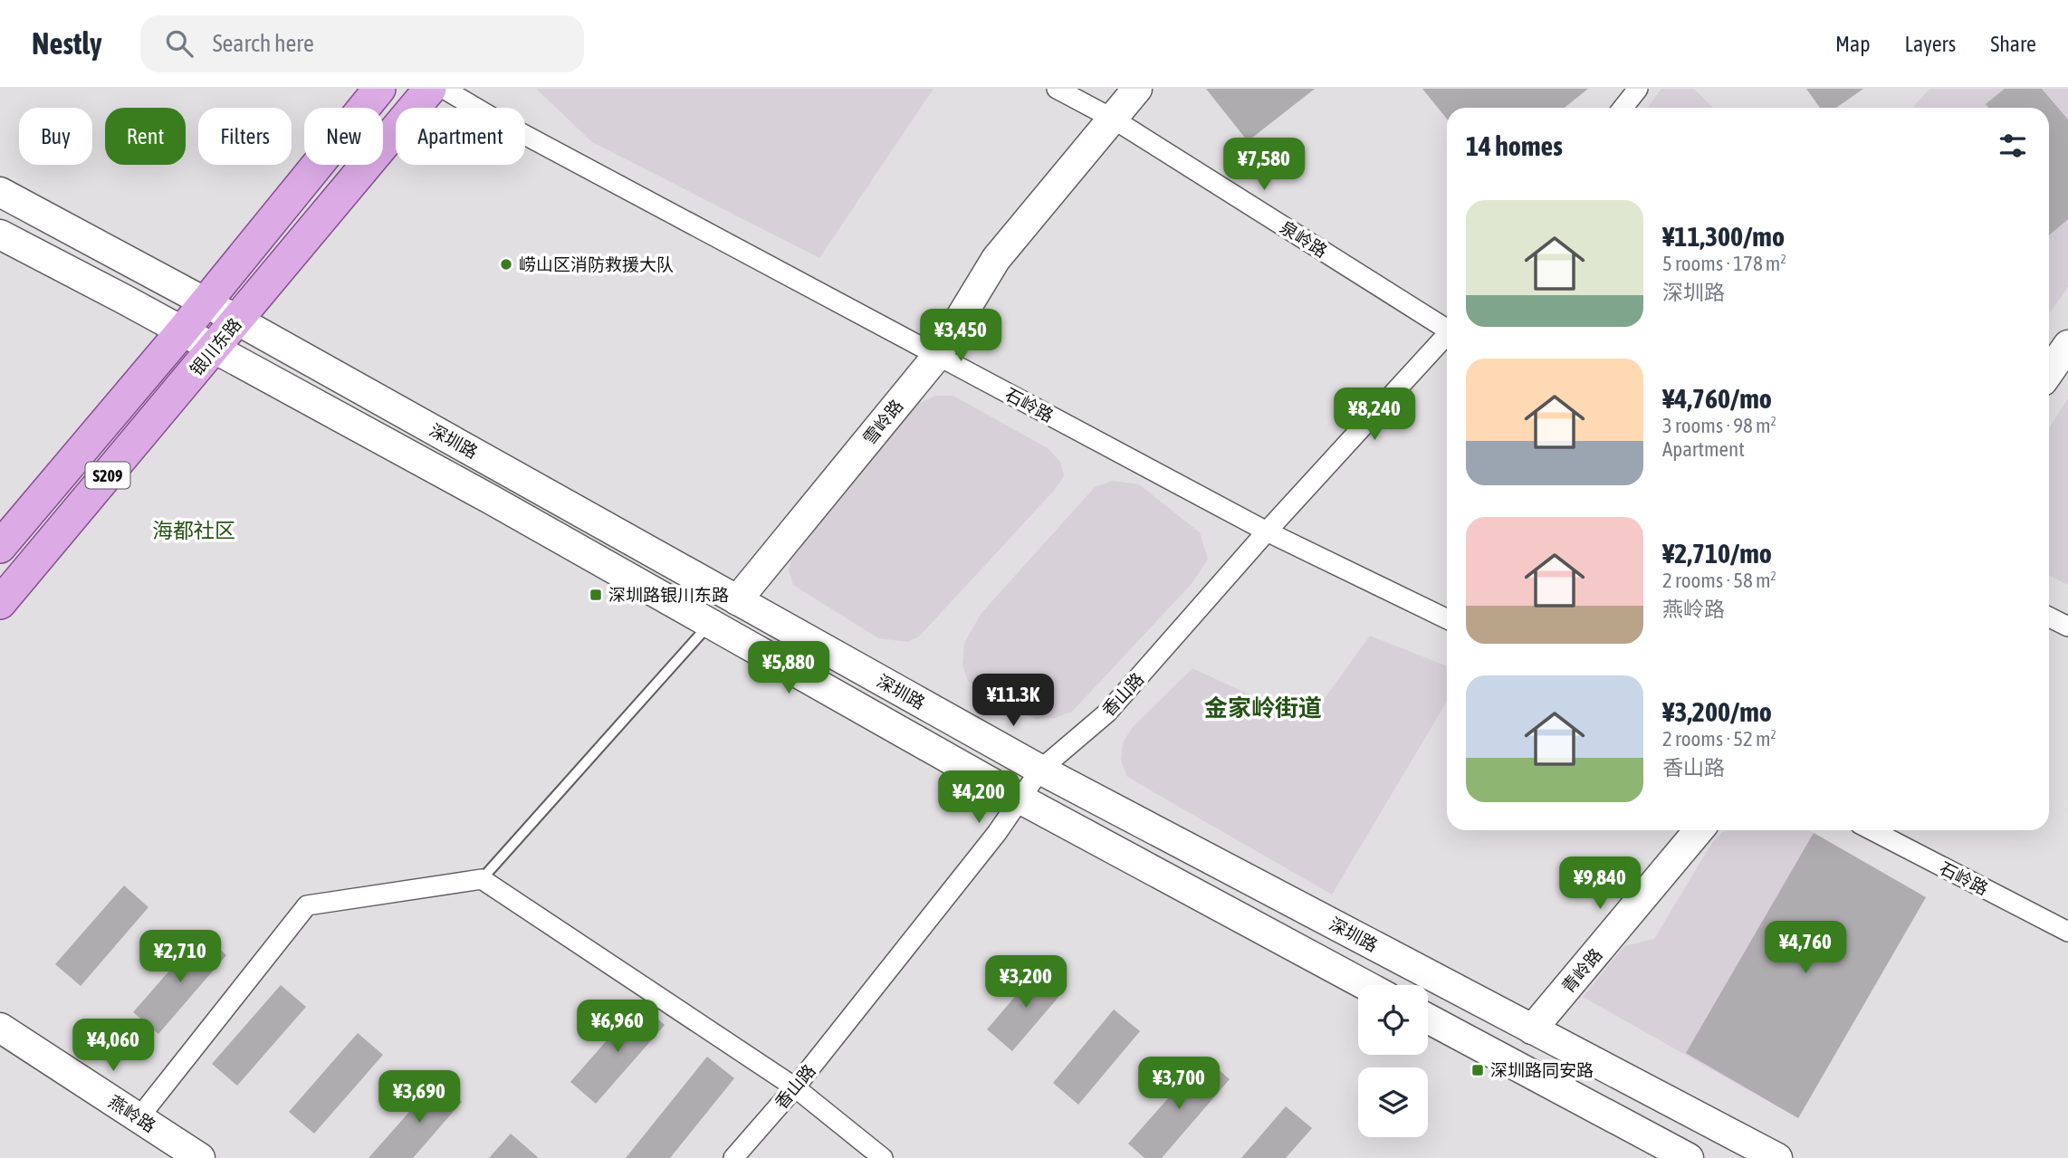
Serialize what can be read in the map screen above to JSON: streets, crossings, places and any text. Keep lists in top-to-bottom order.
{
  "streets": {
    "main road": [
      "银川东路",
      "雪岭路",
      "深圳路",
      "S209",
      "青岭路",
      "燕岭路"
    ],
    "street": ["泉岭路", "石岭路", "香山路"]
  },
  "crossings": [
    ["泉岭路", "雪岭路"],
    ["银川东路", "深圳路"],
    ["石岭路", "雪岭路"],
    ["石岭路", "香山路"],
    ["雪岭路", "深圳路"],
    ["深圳路", "香山路"],
    ["深圳路", "青岭路"]
  ],
  "districts": ["海都社区", "金家岭街道"],
  "places": {
    "other": ["崂山区消防救援大队"],
    "transit": ["深圳路银川东路", "深圳路同安路"]
  },
  "page": {
    "header": "Nestly",
    "search": "Search here",
    "nav": ["Map", "Layers", "Share"],
    "chip": [
      "Buy",
      "Rent",
      "Filters",
      "New",
      "Apartment"
    ],
    "heading": "14 homes",
    "price": [
      "¥7,580",
      "¥3,450",
      "¥8,240",
      "¥5,880",
      "¥11.3K",
      "¥4,200",
      "¥9,840",
      "¥4,760",
      "¥2,710",
      "¥3,200",
      "¥6,960",
      "¥4,060",
      "¥3,700",
      "¥3,690"
    ],
    "list": [
      {
        "name": "¥11,300/mo",
        "note": "5 rooms · 178 m² · 深圳路"
      },
      {
        "name": "¥4,760/mo",
        "note": "3 rooms · 98 m² · Apartment"
      },
      {
        "name": "¥2,710/mo",
        "note": "2 rooms · 58 m² · 燕岭路"
      },
      {
        "name": "¥3,200/mo",
        "note": "2 rooms · 52 m² · 香山路"
      }
    ]
  }
}
